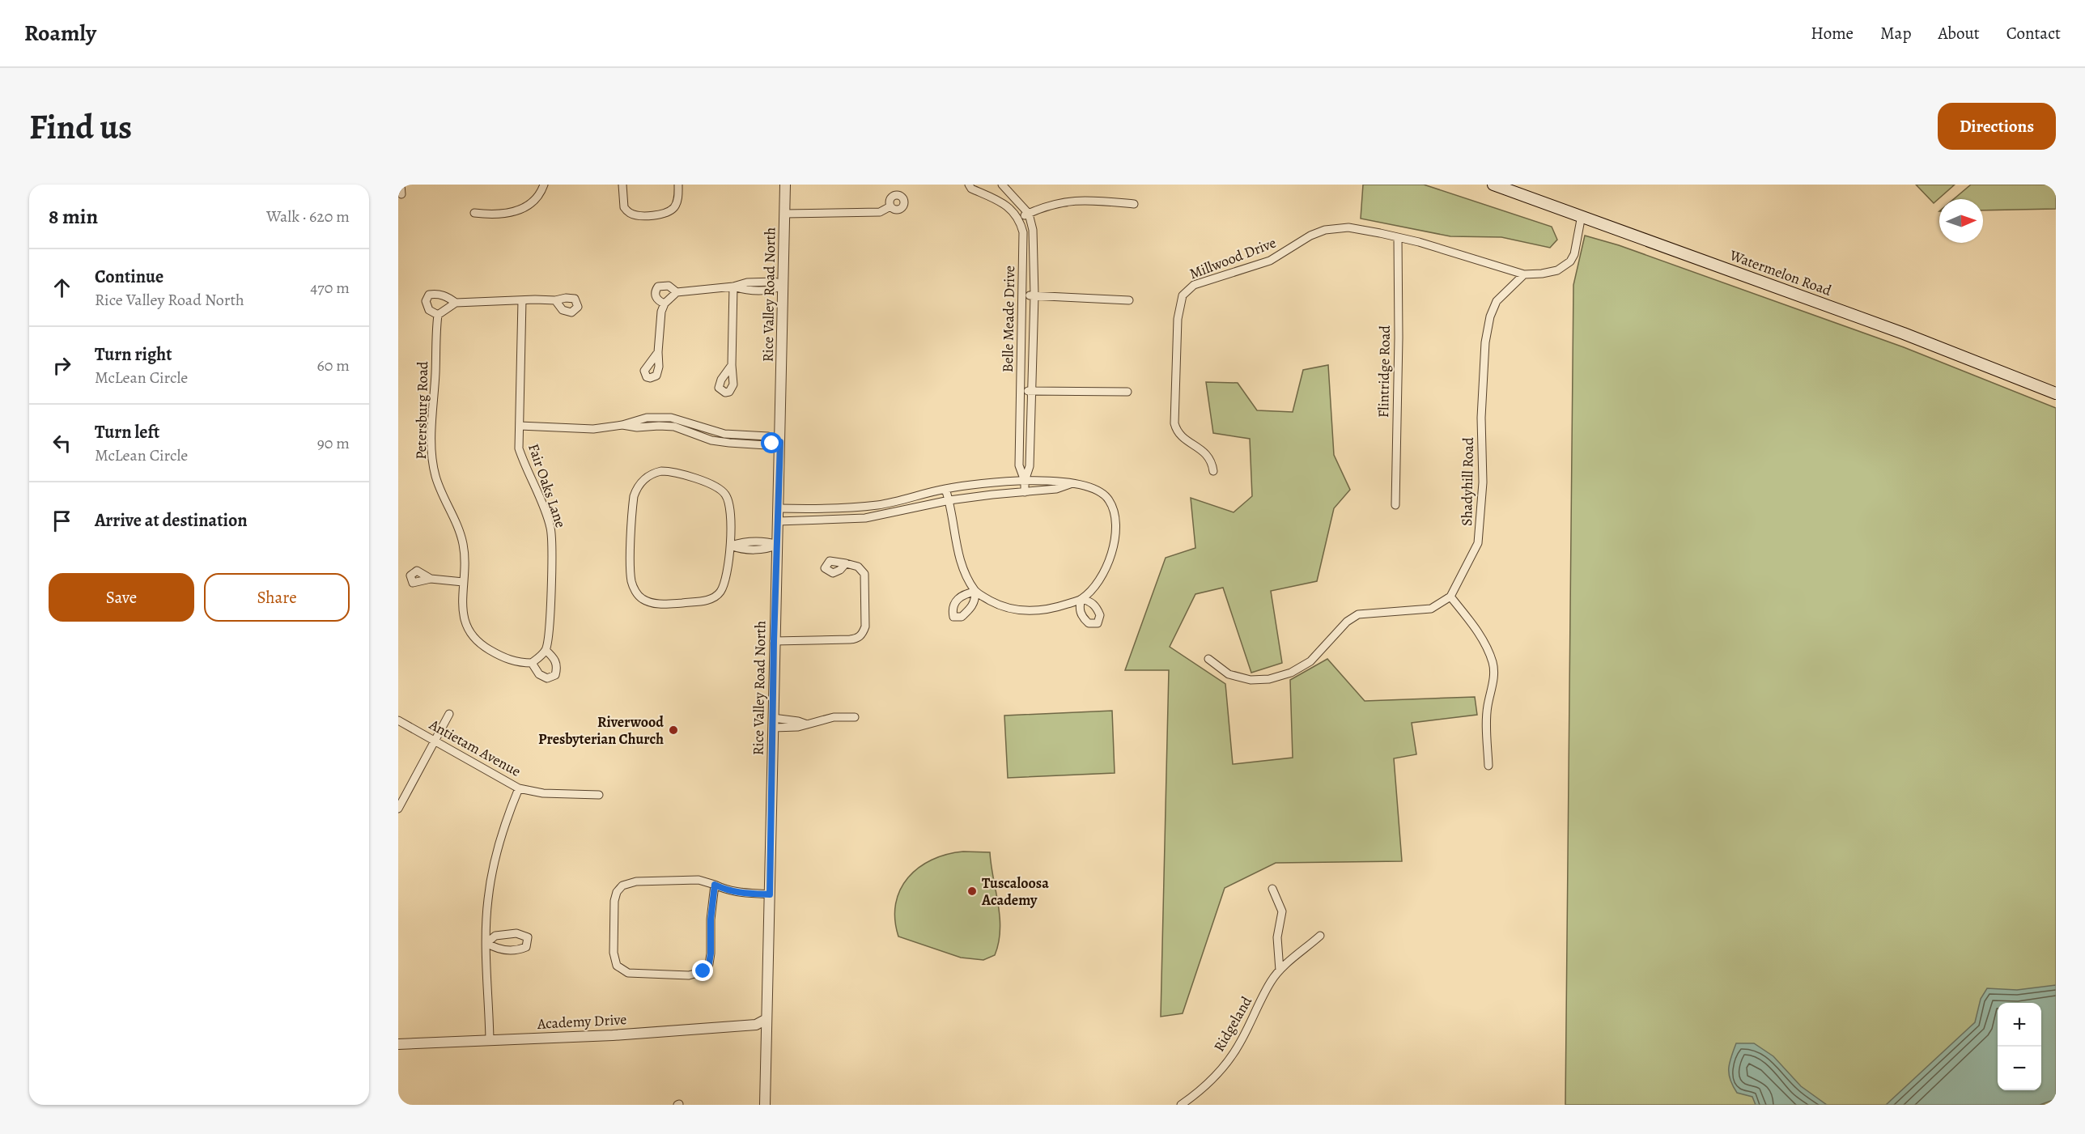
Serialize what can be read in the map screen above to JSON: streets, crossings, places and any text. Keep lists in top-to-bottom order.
{
  "streets": {
    "main road": ["Watermelon Road"],
    "street": [
      "Millwood Drive",
      "Rice Valley Road North",
      "Belle Meade Drive",
      "Flintridge Road",
      "Petersburg Road",
      "Shadyhill Road",
      "Fair Oaks Lane",
      "Antietam Avenue",
      "Academy Drive",
      "Ridgeland"
    ]
  },
  "crossings": [
    ["Millwood Drive", "Watermelon Road"],
    ["Millwood Drive", "Flintridge Road"],
    ["Millwood Drive", "Shadyhill Road"],
    ["Rice Valley Road North", "Academy Drive"],
    ["Petersburg Road", "Fair Oaks Lane"]
  ],
  "places": ["Riverwood Presbyterian Church", "Tuscaloosa Academy"],
  "north": "right",
  "page": {
    "header": "Roamly",
    "nav": [
      "Home",
      "Map",
      "About",
      "Contact"
    ],
    "buttons": [
      "Directions",
      ["Save", "Share"]
    ],
    "title": "Find us",
    "heading": ["8 min", "Walk · 620 m"],
    "list": [
      ["Continue", "Rice Valley Road North", "470 m"],
      ["Turn right", "McLean Circle", "60 m"],
      ["Turn left", "McLean Circle", "90 m"],
      "Arrive at destination"
    ],
    "map_buttons": ["+", "−"]
  }
}
